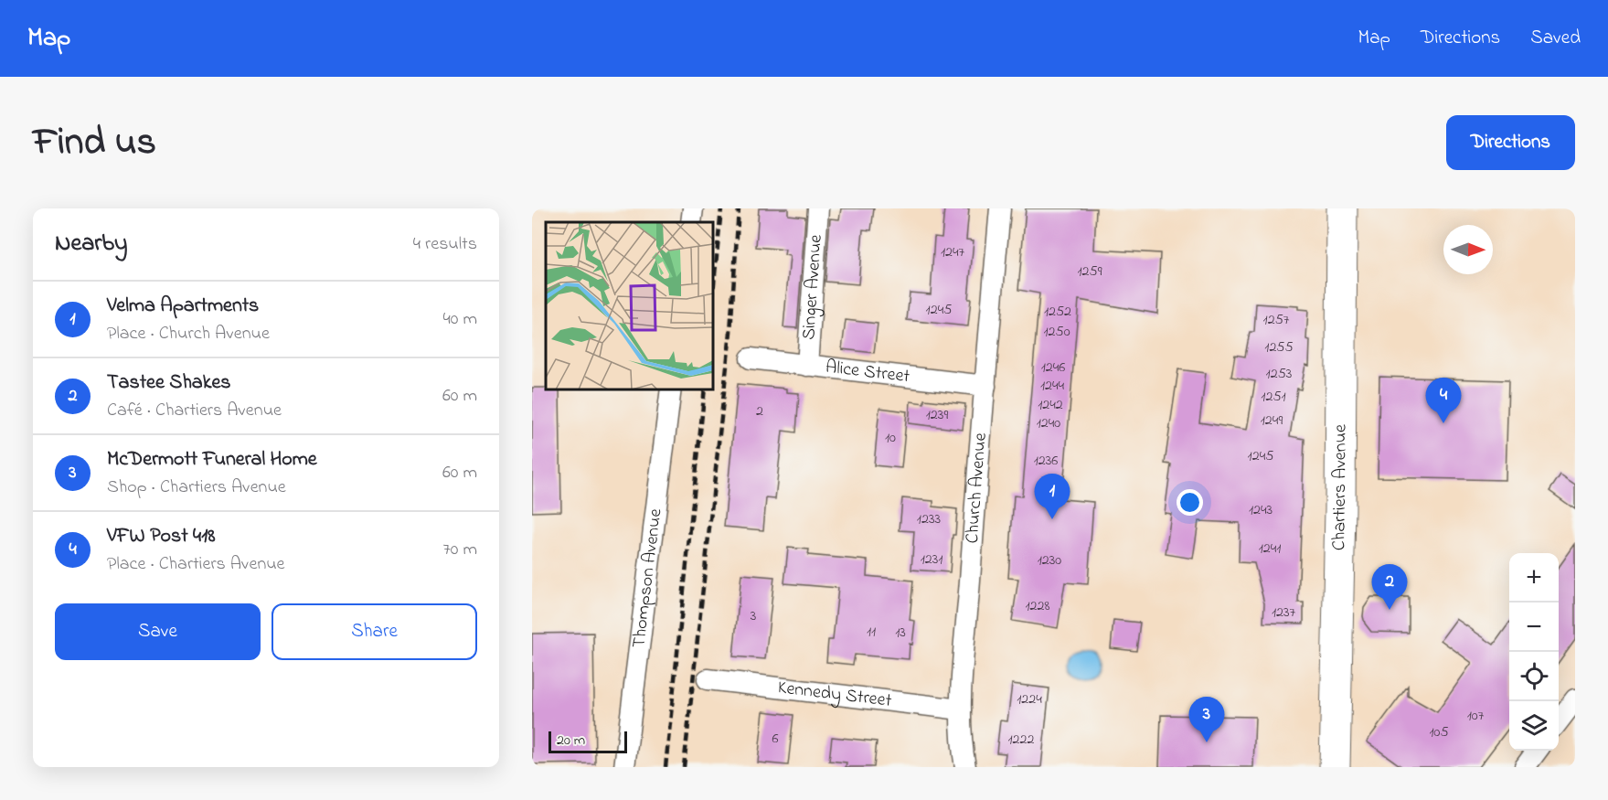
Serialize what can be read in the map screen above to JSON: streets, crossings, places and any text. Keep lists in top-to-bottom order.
{
  "streets": {
    "main road": ["Chartiers Avenue"],
    "street": [
      "Singer Avenue",
      "Alice Street",
      "Church Avenue",
      "Thompson Avenue",
      "Kennedy Street"
    ]
  },
  "crossings": [
    ["Singer Avenue", "Alice Street"],
    ["Alice Street", "Church Avenue"],
    ["Church Avenue", "Kennedy Street"]
  ],
  "house_numbers": [
    "1247",
    "1259",
    "1245",
    "1252",
    "1257",
    "1250",
    "1255",
    "1246",
    "1253",
    "1244",
    "1251",
    "1242",
    "2",
    "1239",
    "1249",
    "1240",
    "10",
    "1245",
    "1236",
    "1243",
    "1233",
    "1241",
    "1231",
    "1230",
    "1228",
    "1237",
    "3",
    "11",
    "13",
    "1224",
    "107",
    "105",
    "6",
    "1222"
  ],
  "scale_bar": "20 m",
  "north": "right",
  "page": {
    "header": "Map",
    "nav": ["Map", "Directions", "Saved"],
    "title": "Find us",
    "buttons": [
      "Directions",
      ["Save", "Share"]
    ],
    "heading": ["Nearby", "4 results"],
    "list": [
      {
        "mark": "1",
        "name": "Velma Apartments",
        "note": "Place · Church Avenue",
        "value": "40 m"
      },
      {
        "mark": "2",
        "name": "Tastee Shakes",
        "note": "Café · Chartiers Avenue",
        "value": "60 m"
      },
      {
        "mark": "3",
        "name": "McDermott Funeral Home",
        "note": "Shop · Chartiers Avenue",
        "value": "60 m"
      },
      {
        "mark": "4",
        "name": "VFW Post 418",
        "note": "Place · Chartiers Avenue",
        "value": "70 m"
      }
    ],
    "pins": [
      "4",
      "1",
      "2",
      "3"
    ],
    "map_buttons": ["+", "−"],
    "scale": "20 m"
  }
}
